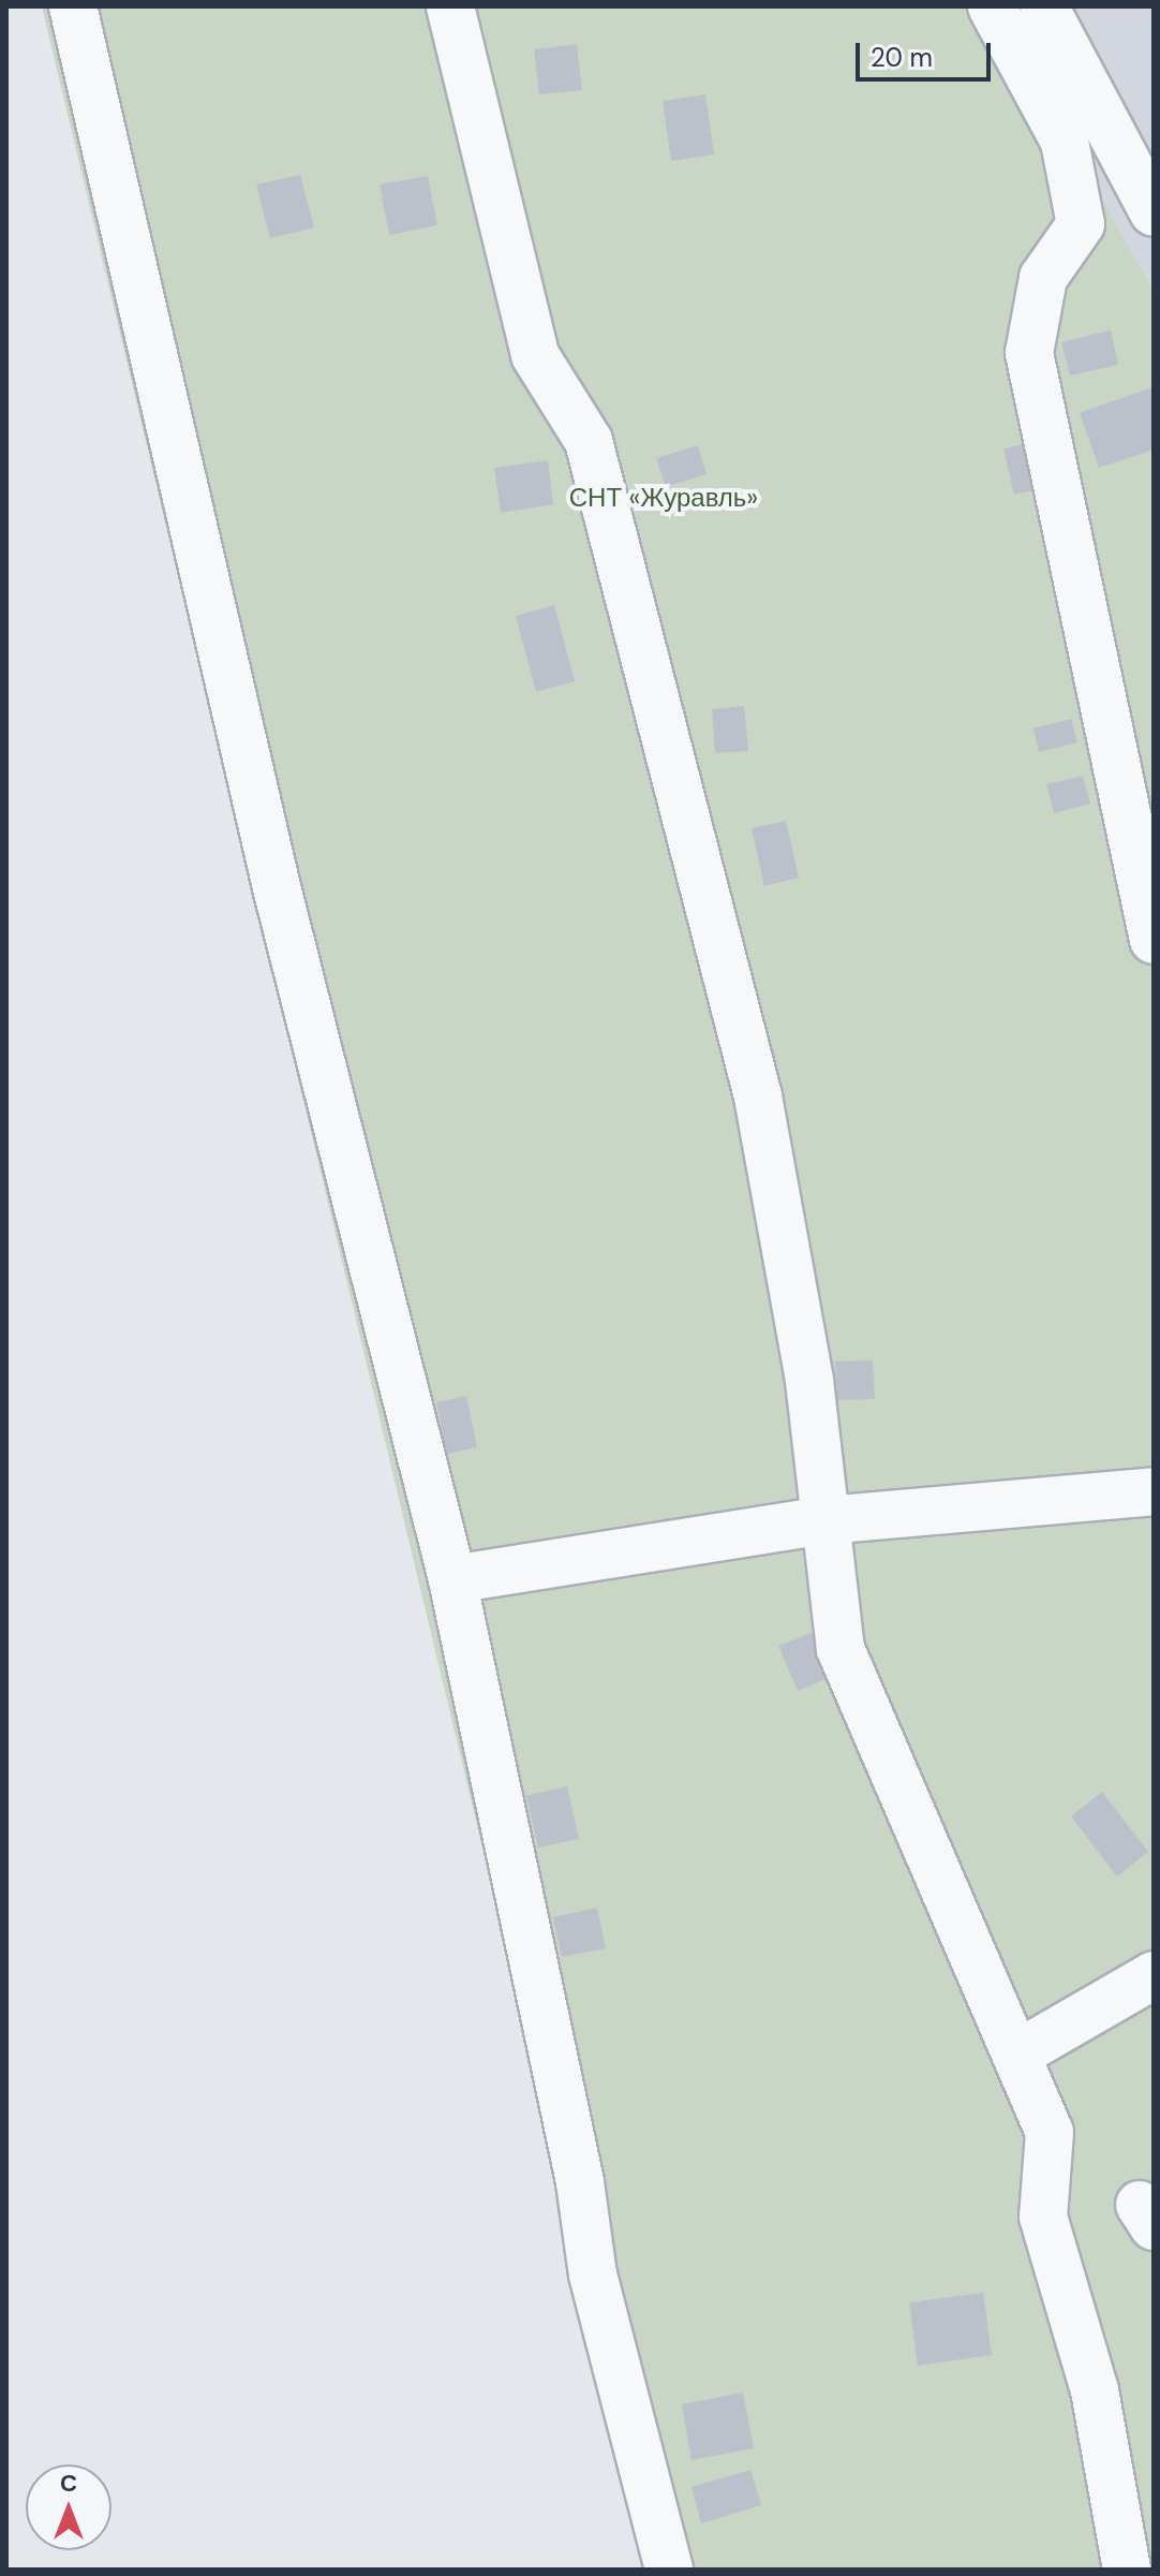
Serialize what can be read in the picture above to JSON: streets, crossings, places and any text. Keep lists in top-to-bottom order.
{
  "parks": ["СНТ «Журавль»"],
  "scale_bar": "20 m",
  "north": "top"
}
